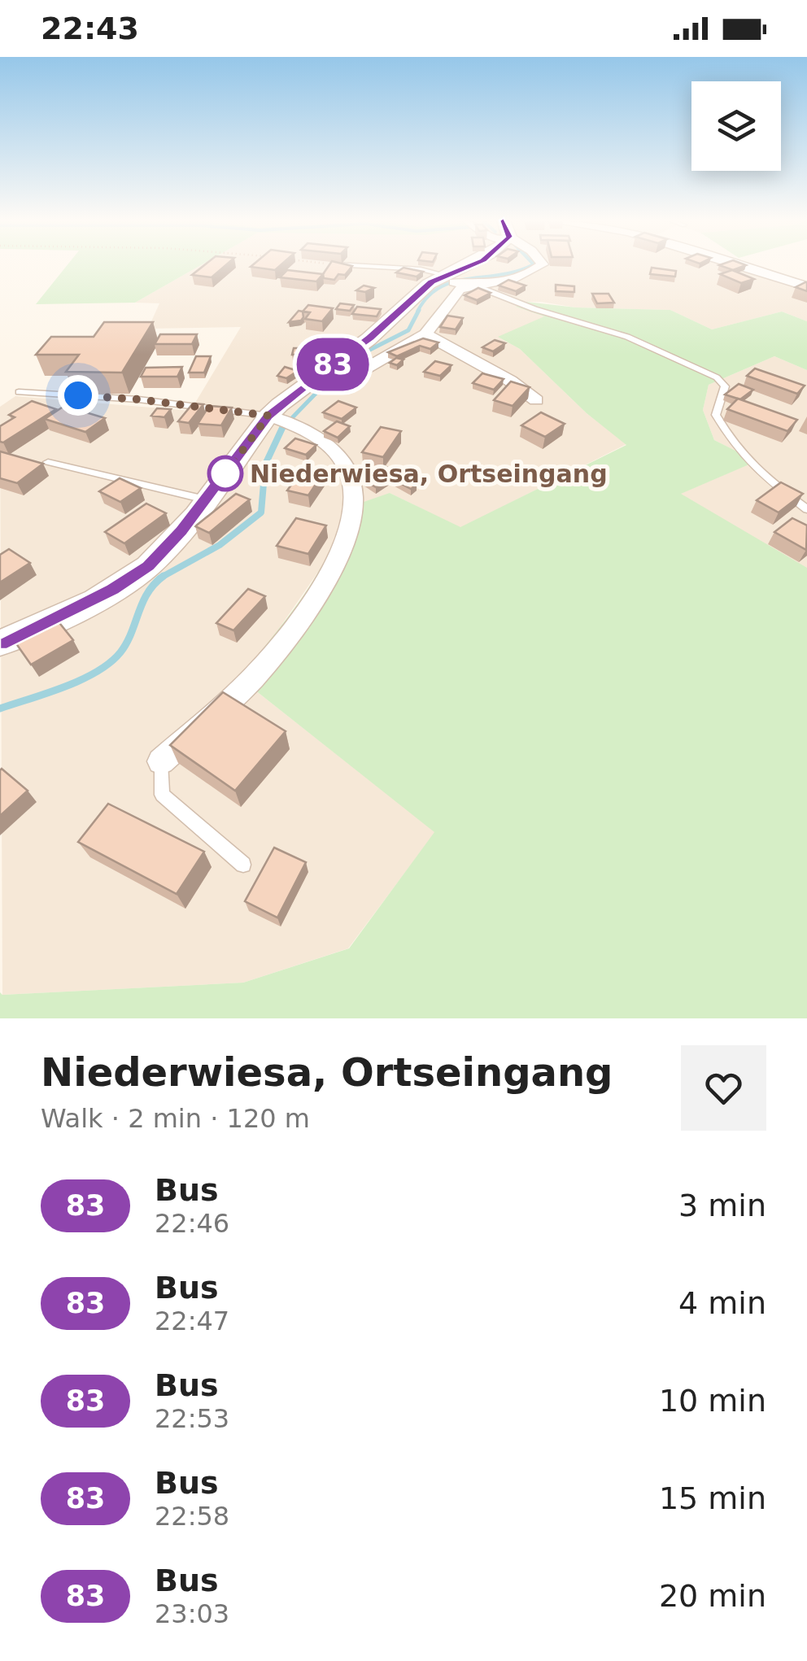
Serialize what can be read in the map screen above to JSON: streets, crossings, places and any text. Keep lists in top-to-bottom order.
{
  "places": ["Niederwiesa, Ortseingang"],
  "lines": ["bus line 83"],
  "page": {
    "status": "22:43",
    "on_map": "83",
    "heading": ["Niederwiesa, Ortseingang", "Walk · 2 min · 120 m"],
    "list": [
      {
        "mark": "83",
        "name": "Bus",
        "note": "22:46",
        "value": "3 min"
      },
      {
        "mark": "83",
        "name": "Bus",
        "note": "22:47",
        "value": "4 min"
      },
      {
        "mark": "83",
        "name": "Bus",
        "note": "22:53",
        "value": "10 min"
      },
      {
        "mark": "83",
        "name": "Bus",
        "note": "22:58",
        "value": "15 min"
      },
      {
        "mark": "83",
        "name": "Bus",
        "note": "23:03",
        "value": "20 min"
      }
    ]
  }
}
